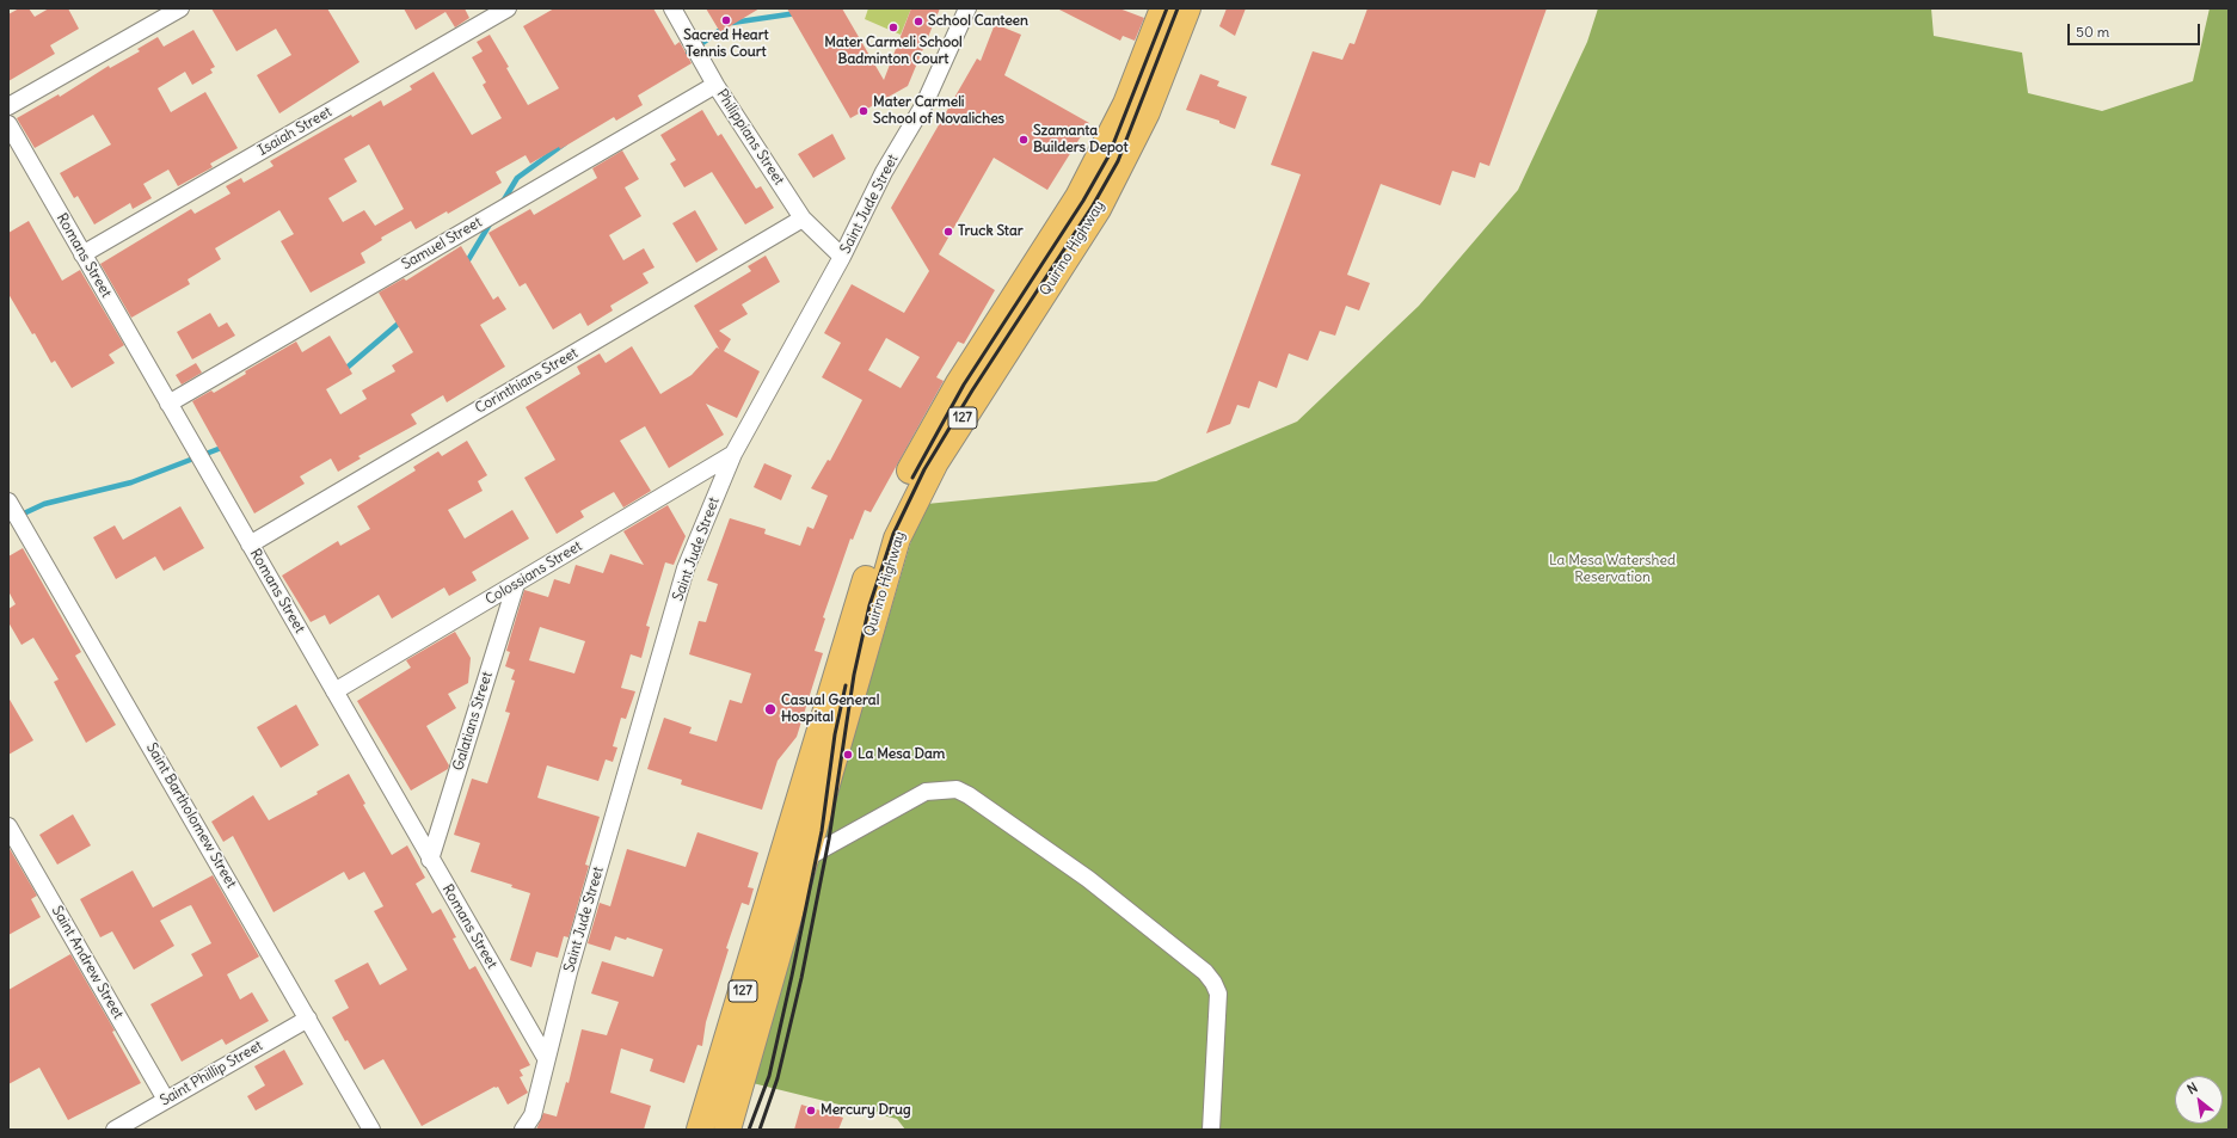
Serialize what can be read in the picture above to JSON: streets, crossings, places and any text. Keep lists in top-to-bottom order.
{
  "streets": {
    "main road": ["Quirino Highway", "127"],
    "street": [
      "Isaiah Street",
      "Philippians Street",
      "Saint Jude Street",
      "Samuel Street",
      "Romans Street",
      "Corinthians Street",
      "Colossians Street",
      "Galatians Street",
      "Saint Bartholomew Street",
      "Saint Andrew Street",
      "Saint Phillip Street"
    ]
  },
  "crossings": [
    ["Isaiah Street", "Romans Street"],
    ["Philippians Street", "Saint Jude Street"],
    ["Philippians Street", "Samuel Street"],
    ["Philippians Street", "Corinthians Street"],
    ["Saint Jude Street", "Romans Street"],
    ["Saint Jude Street", "Colossians Street"],
    ["Samuel Street", "Romans Street"],
    ["Romans Street", "Corinthians Street"],
    ["Romans Street", "Colossians Street"],
    ["Romans Street", "Galatians Street"],
    ["Colossians Street", "Galatians Street"],
    ["Saint Bartholomew Street", "Saint Phillip Street"],
    ["Saint Andrew Street", "Saint Phillip Street"]
  ],
  "parks": ["La Mesa Watershed Reservation"],
  "places": [
    "Sacred Heart Tennis Court",
    "School Canteen",
    "Mater Carmeli School Badminton Court",
    "Mater Carmeli School of Novaliches",
    "Szamanta Builders Depot",
    "Truck Star",
    "Casual General Hospital",
    "La Mesa Dam",
    "Mercury Drug"
  ],
  "scale_bar": "50 m",
  "north": "top left"
}
